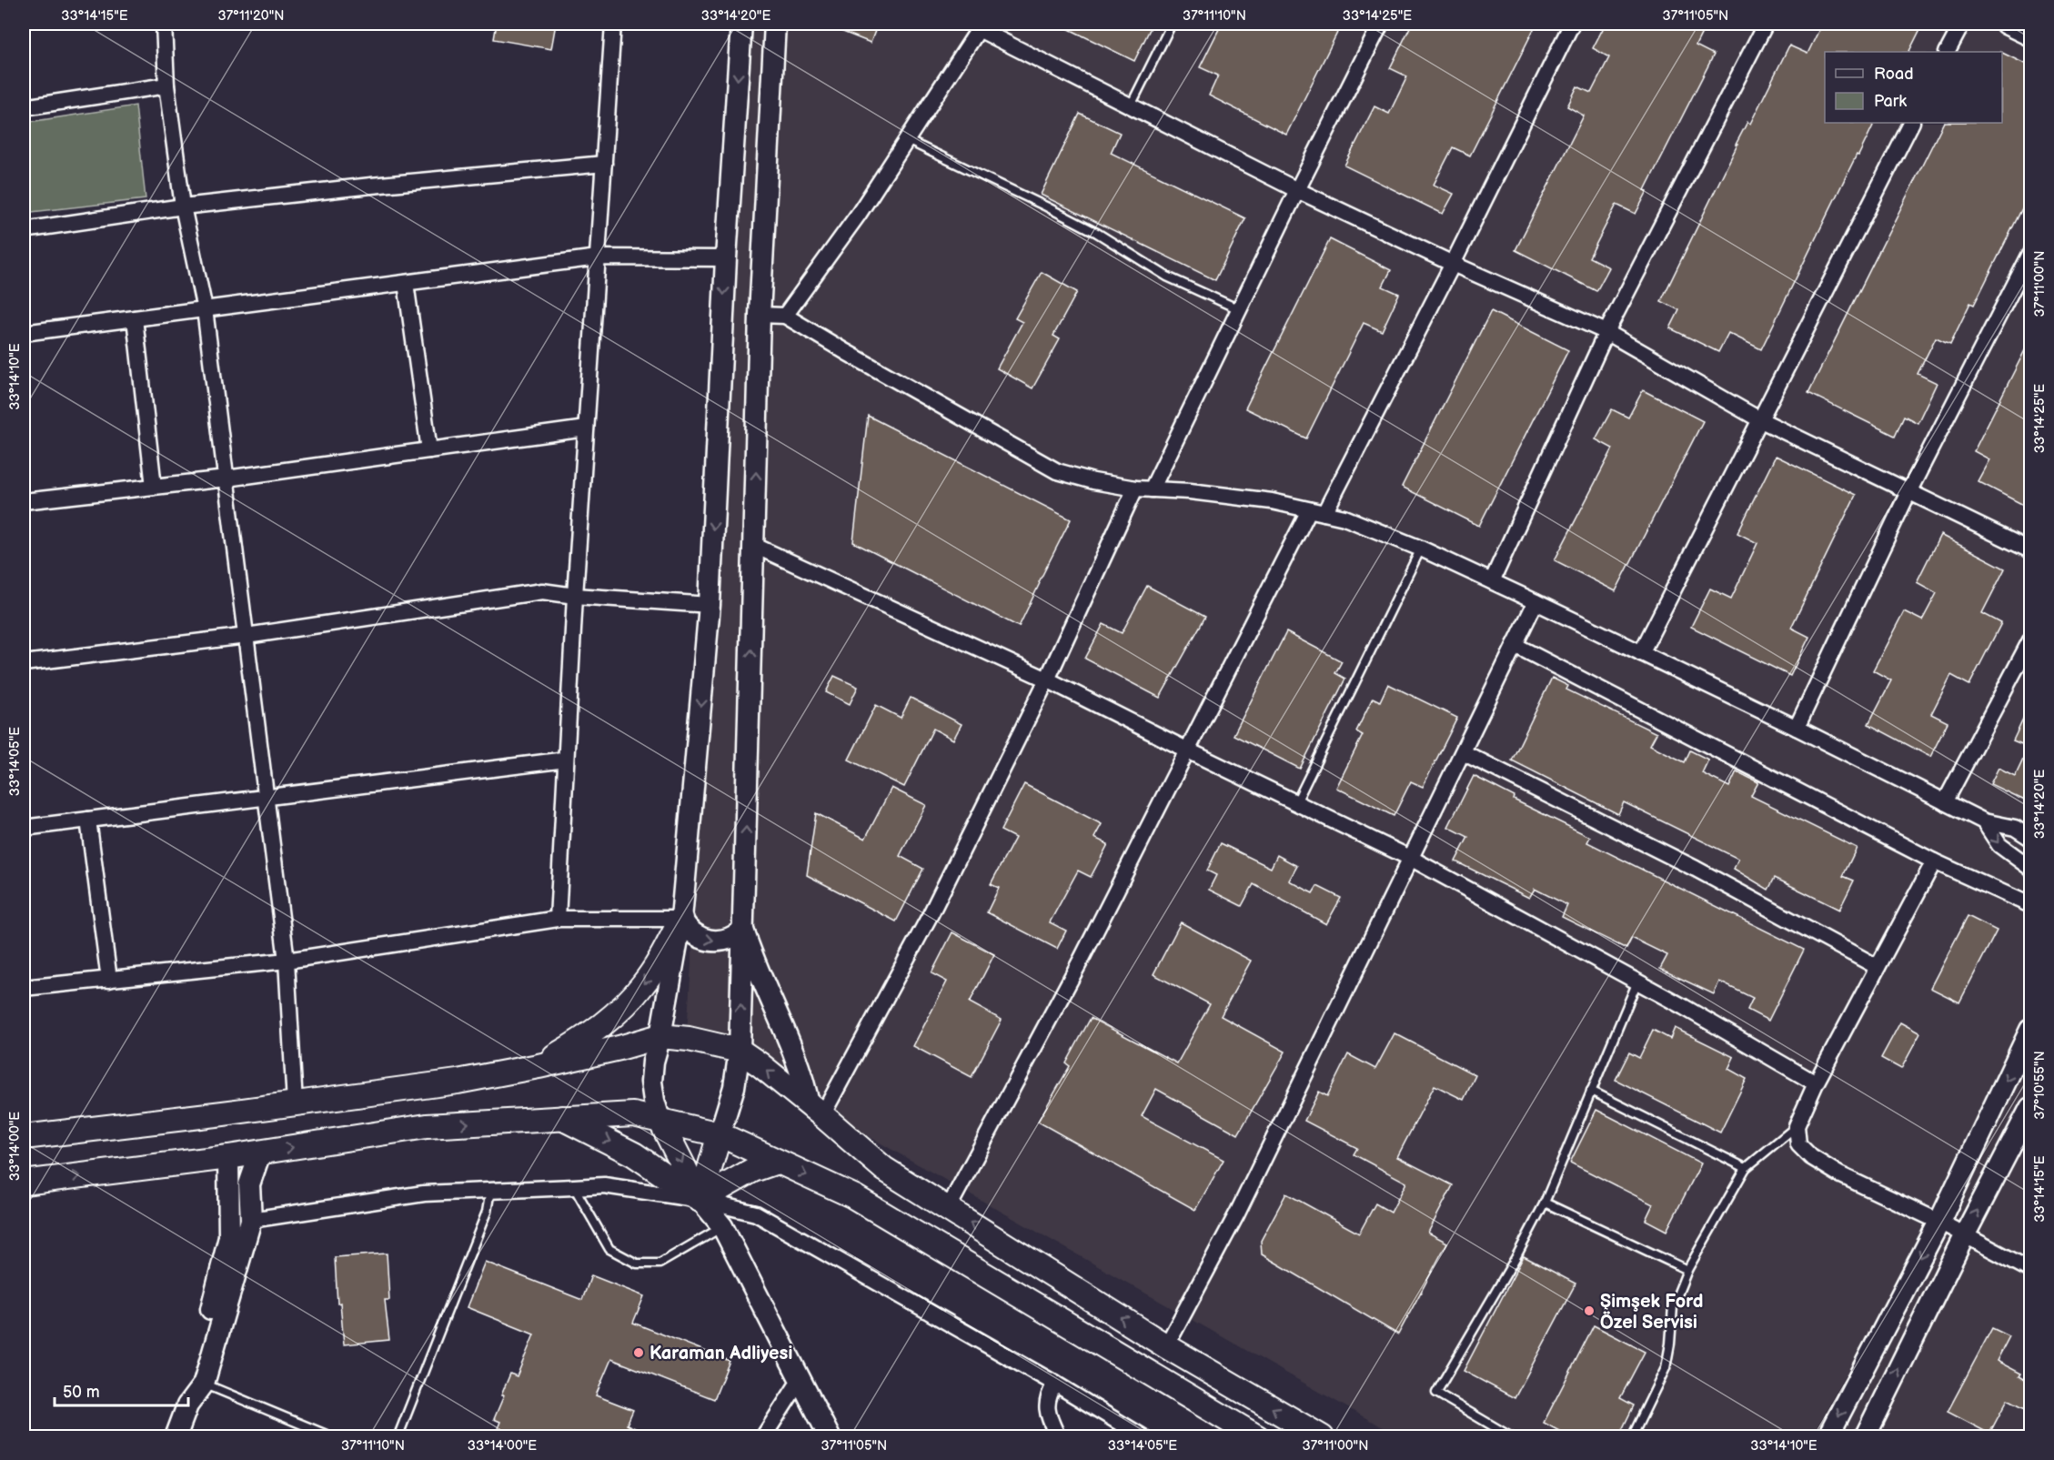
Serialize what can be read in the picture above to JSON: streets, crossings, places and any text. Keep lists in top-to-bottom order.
{
  "places": ["Şimşek Ford Özel Servisi", "Karaman Adliyesi"],
  "legend": ["Road", "Park"],
  "scale_bar": "50 m",
  "coordinates": [
    "33°14'15\"E",
    "37°11'20\"N",
    "33°14'20\"E",
    "37°11'10\"N",
    "33°14'25\"E",
    "37°11'05\"N",
    "37°11'00\"N",
    "33°14'10\"E",
    "33°14'05\"E",
    "37°10'55\"N",
    "33°14'00\"E"
  ]
}
